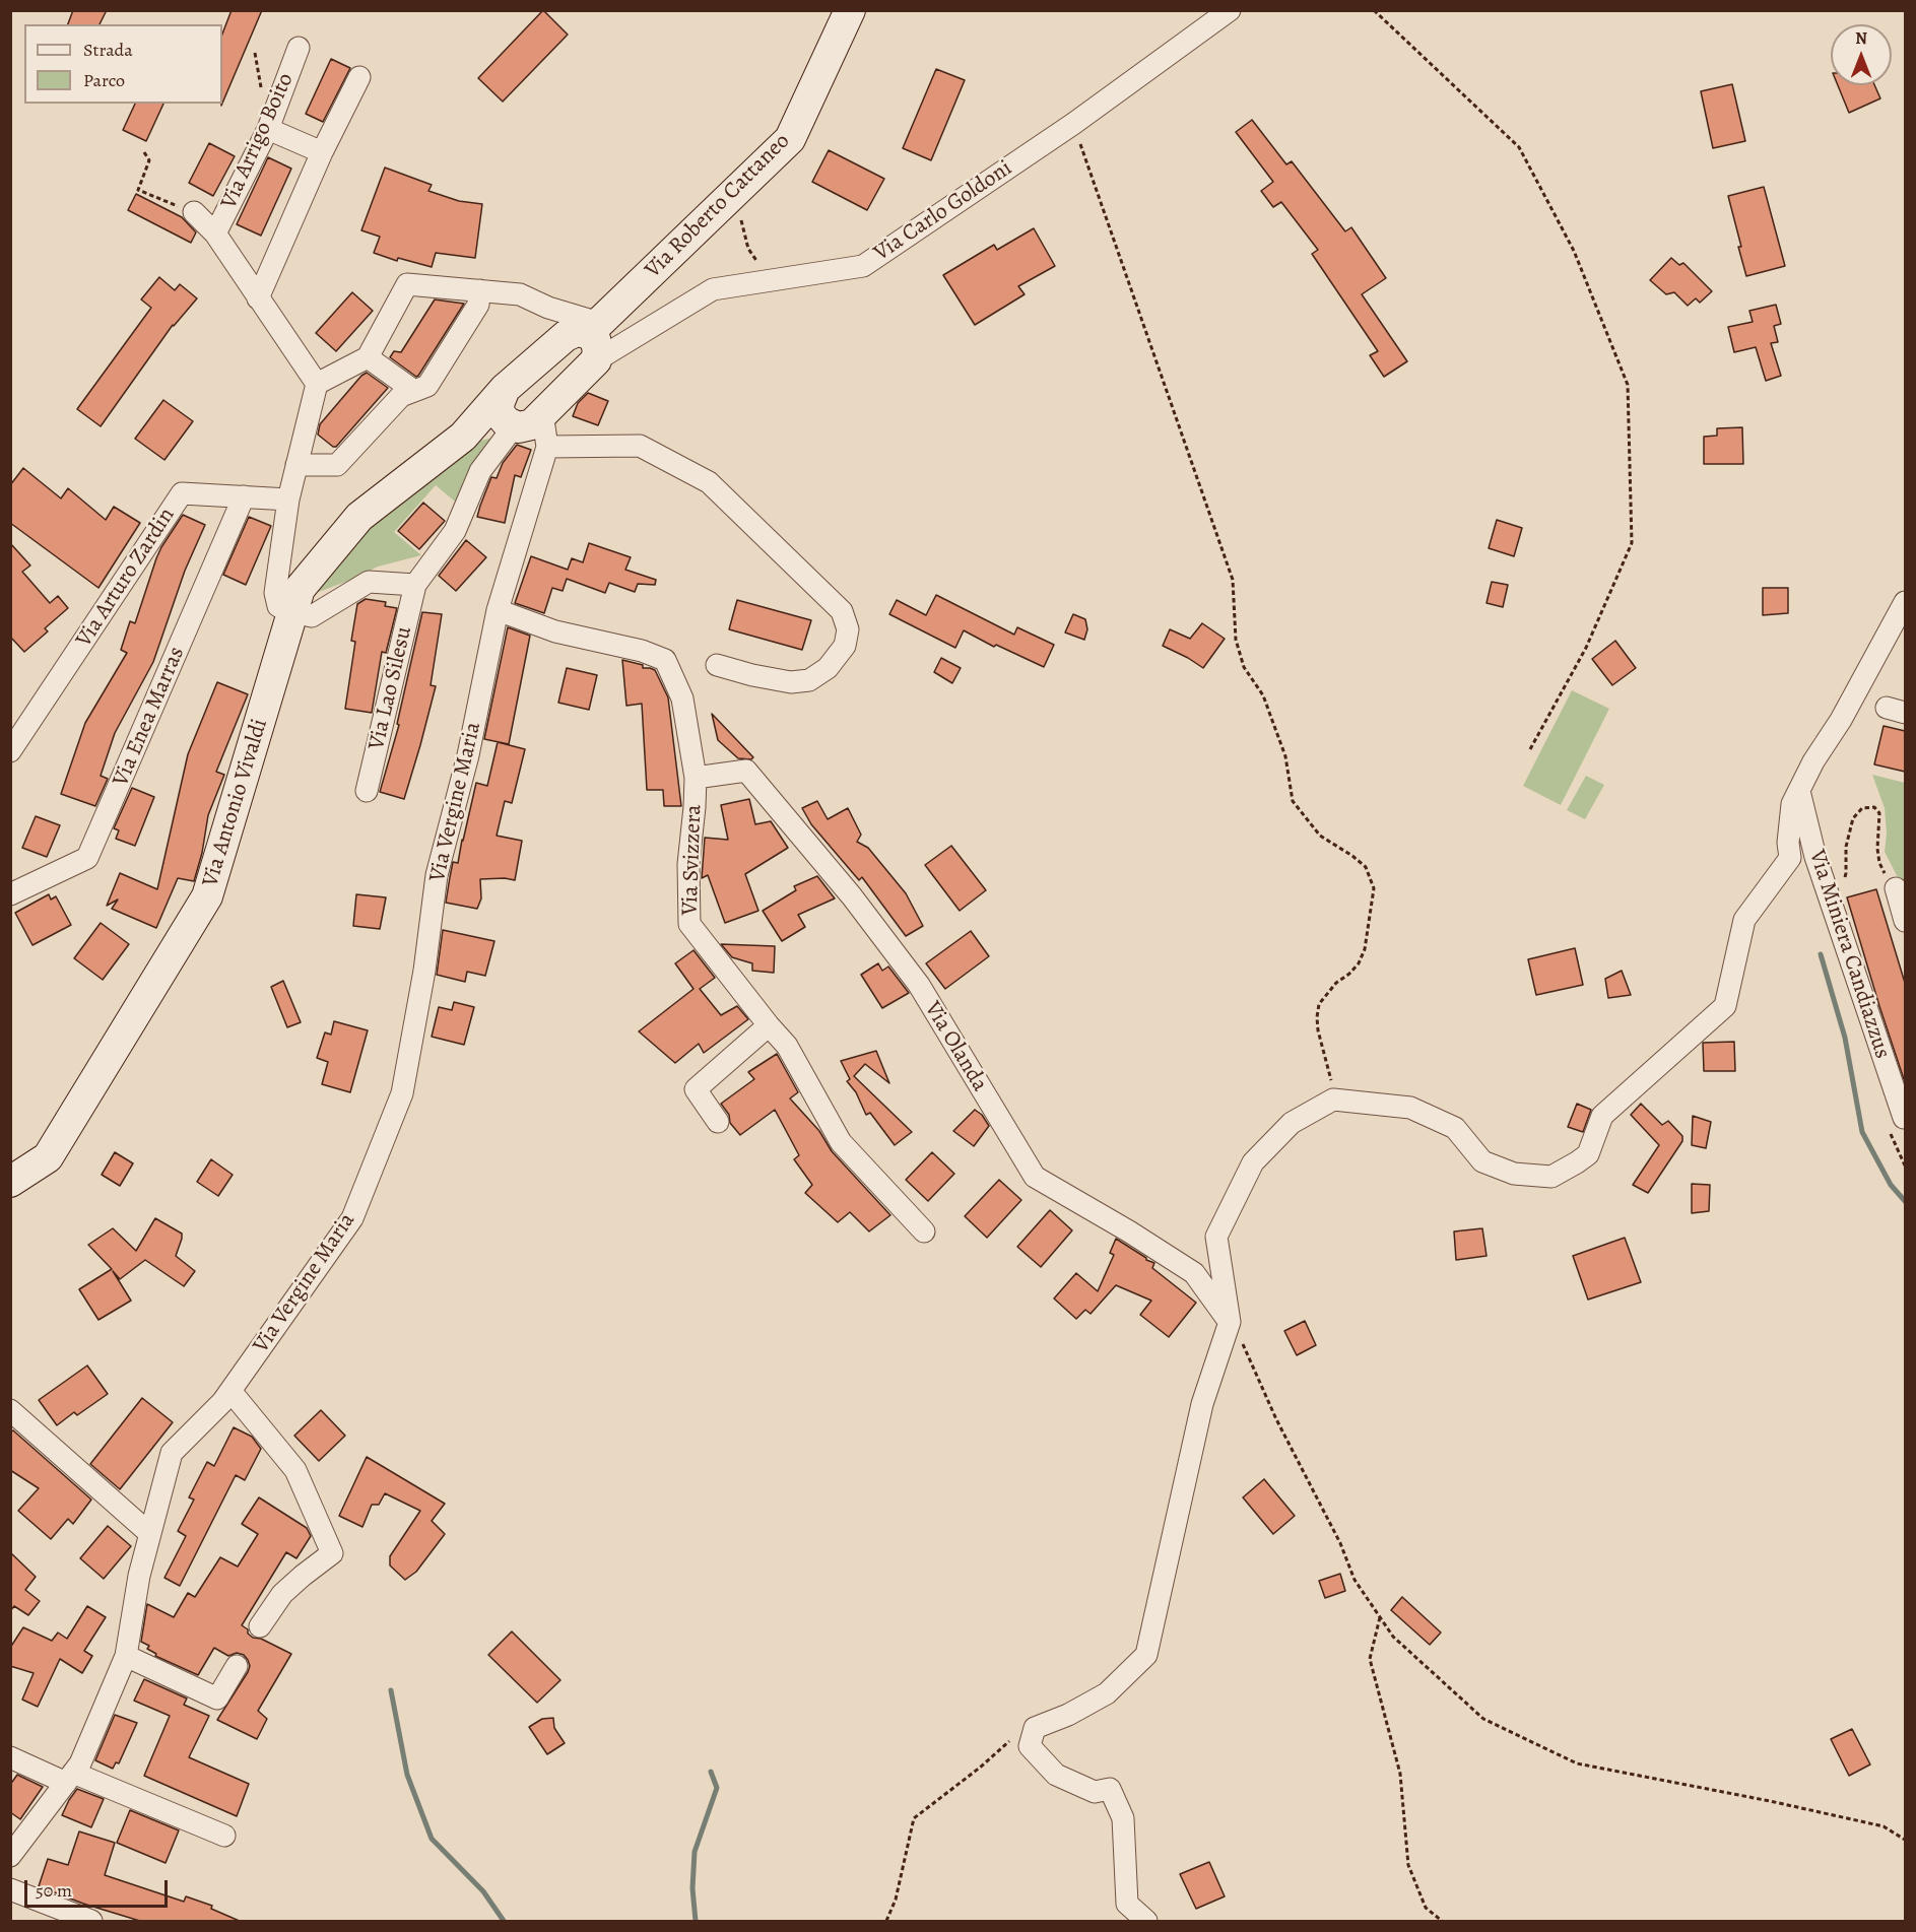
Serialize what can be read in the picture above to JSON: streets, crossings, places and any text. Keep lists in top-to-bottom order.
{
  "streets": {
    "main road": ["Via Roberto Cattaneo", "Via Antonio Vivaldi"],
    "street": [
      "Via Arrigo Boito",
      "Via Carlo Goldoni",
      "Via Arturo Zardin",
      "Via Lao Silesu",
      "Via Enea Marras",
      "Via Vergine Maria",
      "Via Svizzera",
      "Via Miniera Candiazzus",
      "Via Olanda"
    ]
  },
  "crossings": [
    ["Via Roberto Cattaneo", "Via Carlo Goldoni"],
    ["Via Roberto Cattaneo", "Via Antonio Vivaldi"],
    ["Via Carlo Goldoni", "Via Antonio Vivaldi"],
    ["Via Arturo Zardin", "Via Enea Marras"],
    ["Via Lao Silesu", "Via Antonio Vivaldi"],
    ["Via Vergine Maria", "Via Antonio Vivaldi"],
    ["Via Vergine Maria", "Via Svizzera"],
    ["Via Svizzera", "Via Olanda"]
  ],
  "legend": ["Strada", "Parco"],
  "scale_bar": "50 m",
  "north": "top"
}
